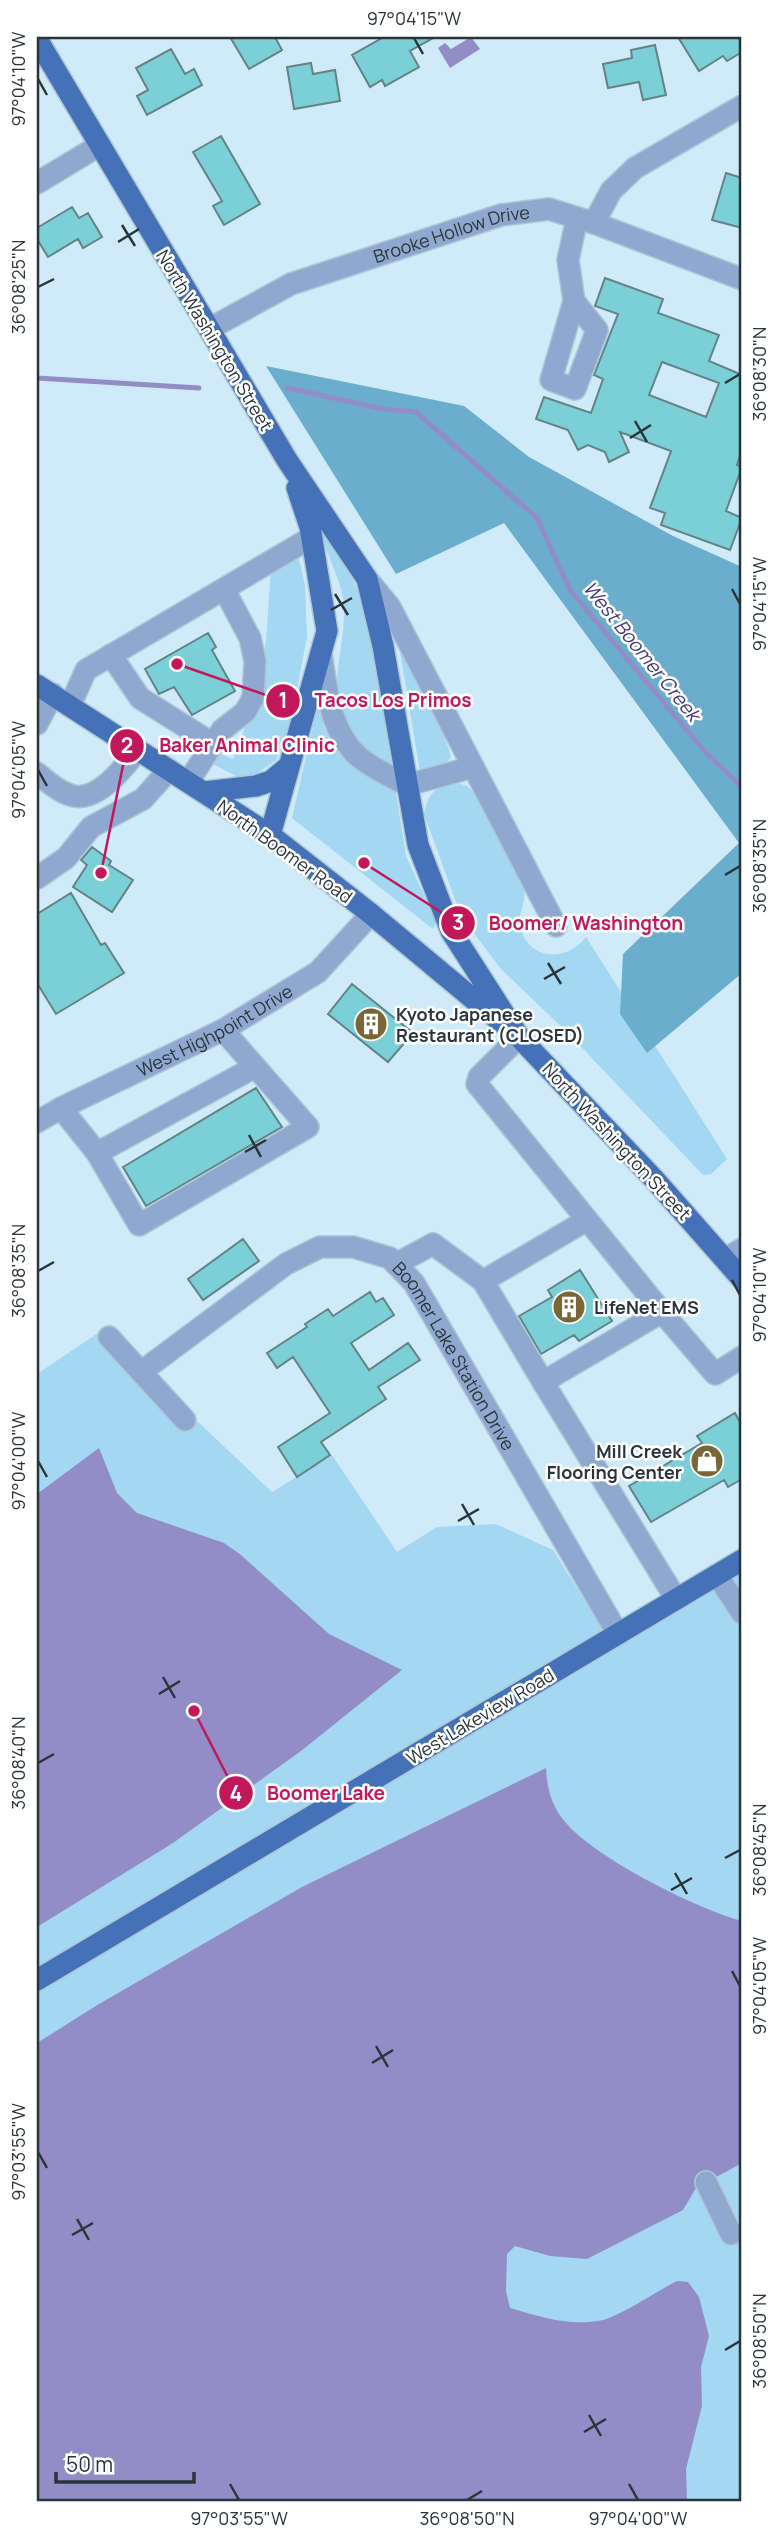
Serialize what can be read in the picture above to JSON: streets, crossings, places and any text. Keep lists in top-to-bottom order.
{
  "streets": {
    "main road": ["North Washington Street", "North Boomer Road", "West Lakeview Road"],
    "street": ["Brooke Hollow Drive", "West Highpoint Drive", "Boomer Lake Station Drive"]
  },
  "crossings": [
    ["Brooke Hollow Drive", "North Washington Street"],
    ["North Washington Street", "North Boomer Road"],
    ["North Boomer Road", "West Highpoint Drive"],
    ["Boomer Lake Station Drive", "West Lakeview Road"]
  ],
  "water": ["West Boomer Creek"],
  "places": {
    "other": [
      "Tacos Los Primos",
      "Boomer/ Washington",
      "Baker Animal Clinic",
      "Boomer Lake"
    ],
    "building": ["Kyoto Japanese Restaurant (CLOSED)", "LifeNet EMS"],
    "shop": ["Mill Creek Flooring Center"]
  },
  "scale_bar": "50 m",
  "coordinates": [
    "97°04'15\"W",
    "97°04'10\"W",
    "36°08'25\"N",
    "36°08'30\"N",
    "97°04'05\"W",
    "36°08'35\"N",
    "97°04'00\"W",
    "36°08'40\"N",
    "36°08'45\"N",
    "97°03'55\"W",
    "36°08'50\"N"
  ]
}
